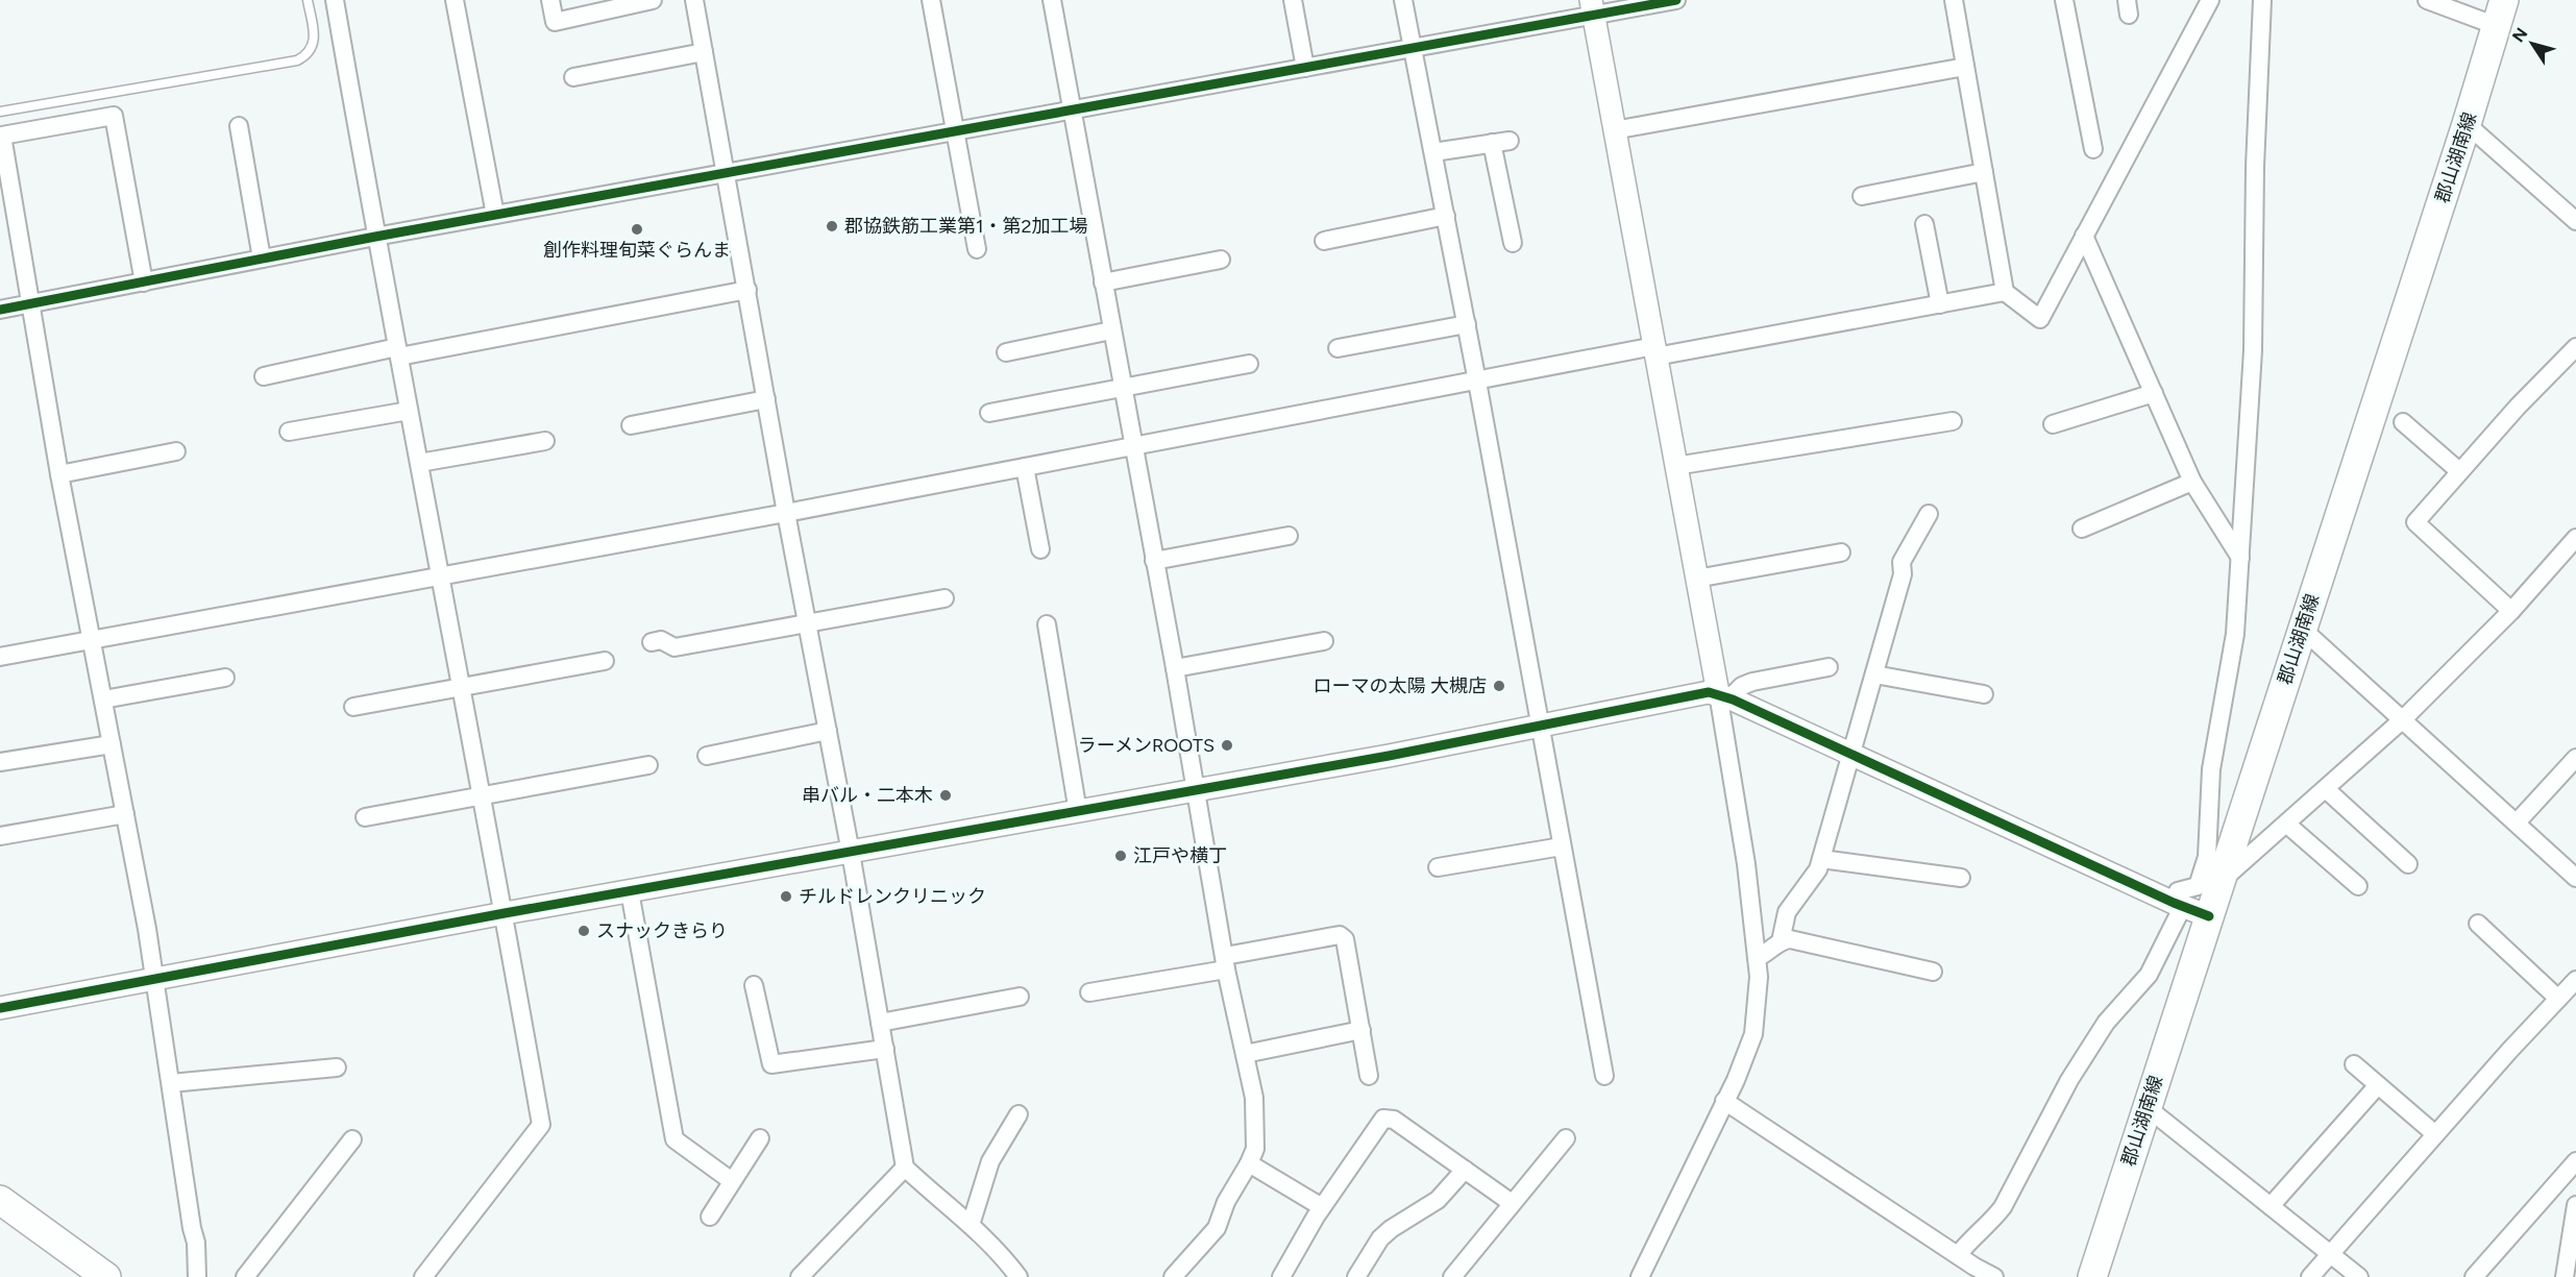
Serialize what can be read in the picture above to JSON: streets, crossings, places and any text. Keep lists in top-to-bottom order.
{
  "streets": {
    "main road": ["郡山湖南線"]
  },
  "places": [
    "郡協鉄筋工業第1・第2加工場",
    "創作料理旬菜ぐらんま",
    "ローマの太陽 大槻店",
    "ラーメンROOTS",
    "串バル・二本木",
    "江戸や横丁",
    "チルドレンクリニック",
    "スナックきらり"
  ],
  "north": "top left"
}
